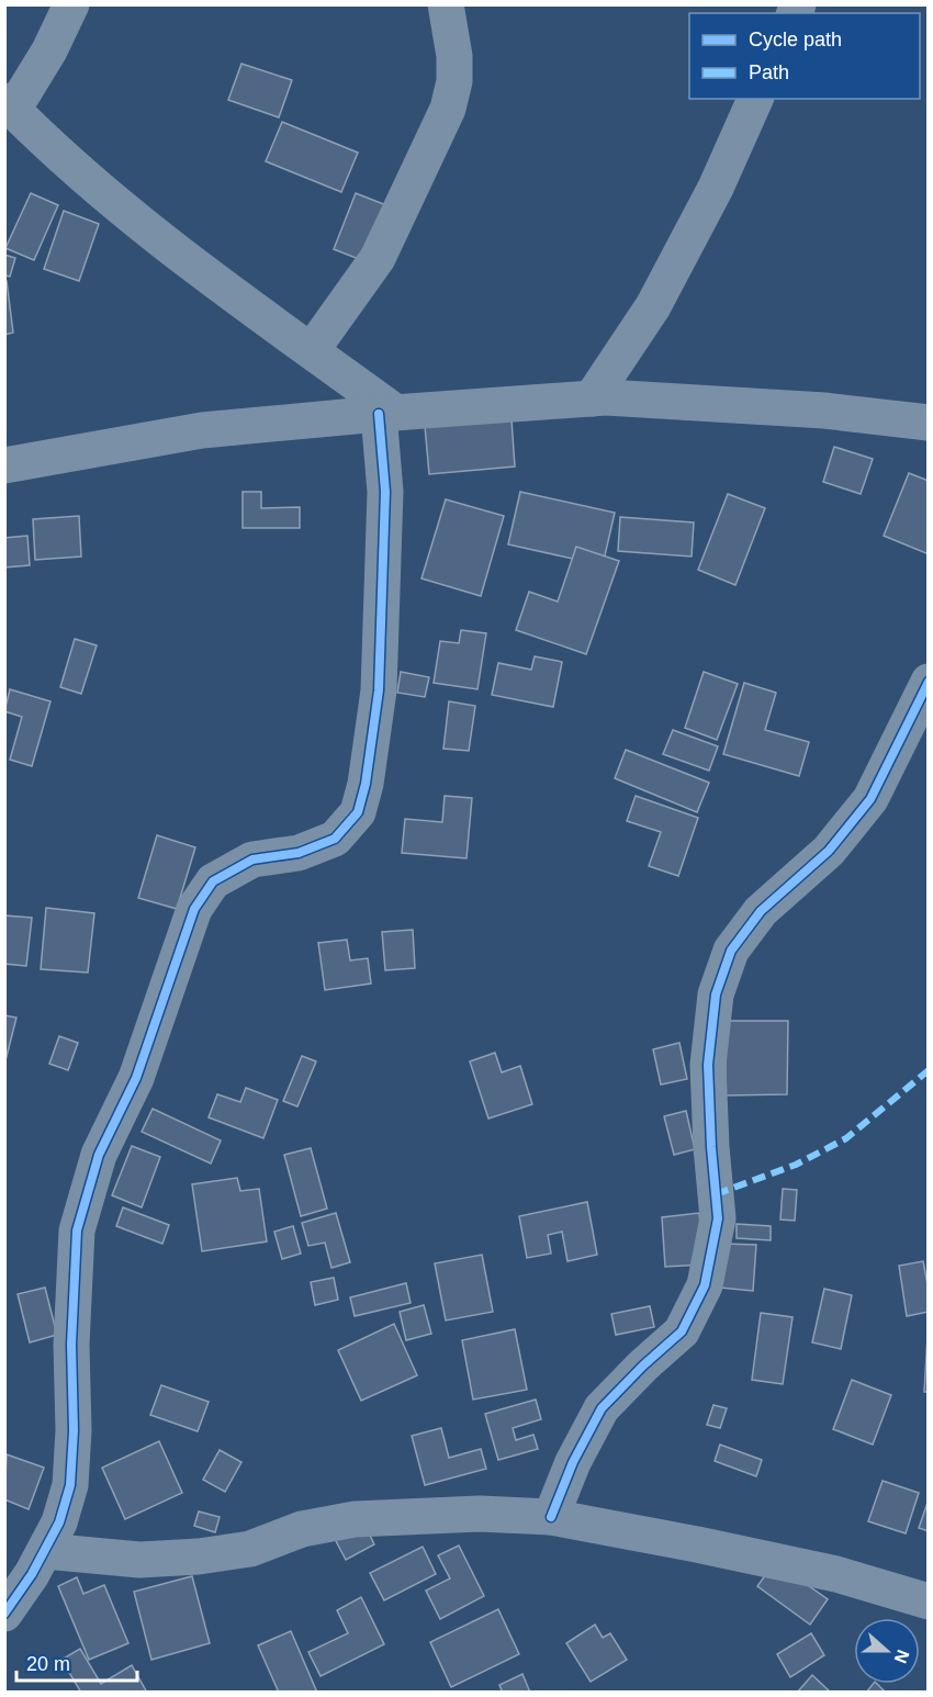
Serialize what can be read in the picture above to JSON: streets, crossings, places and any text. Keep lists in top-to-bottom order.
{
  "legend": ["Cycle path", "Path"],
  "scale_bar": "20 m",
  "north": "right"
}
